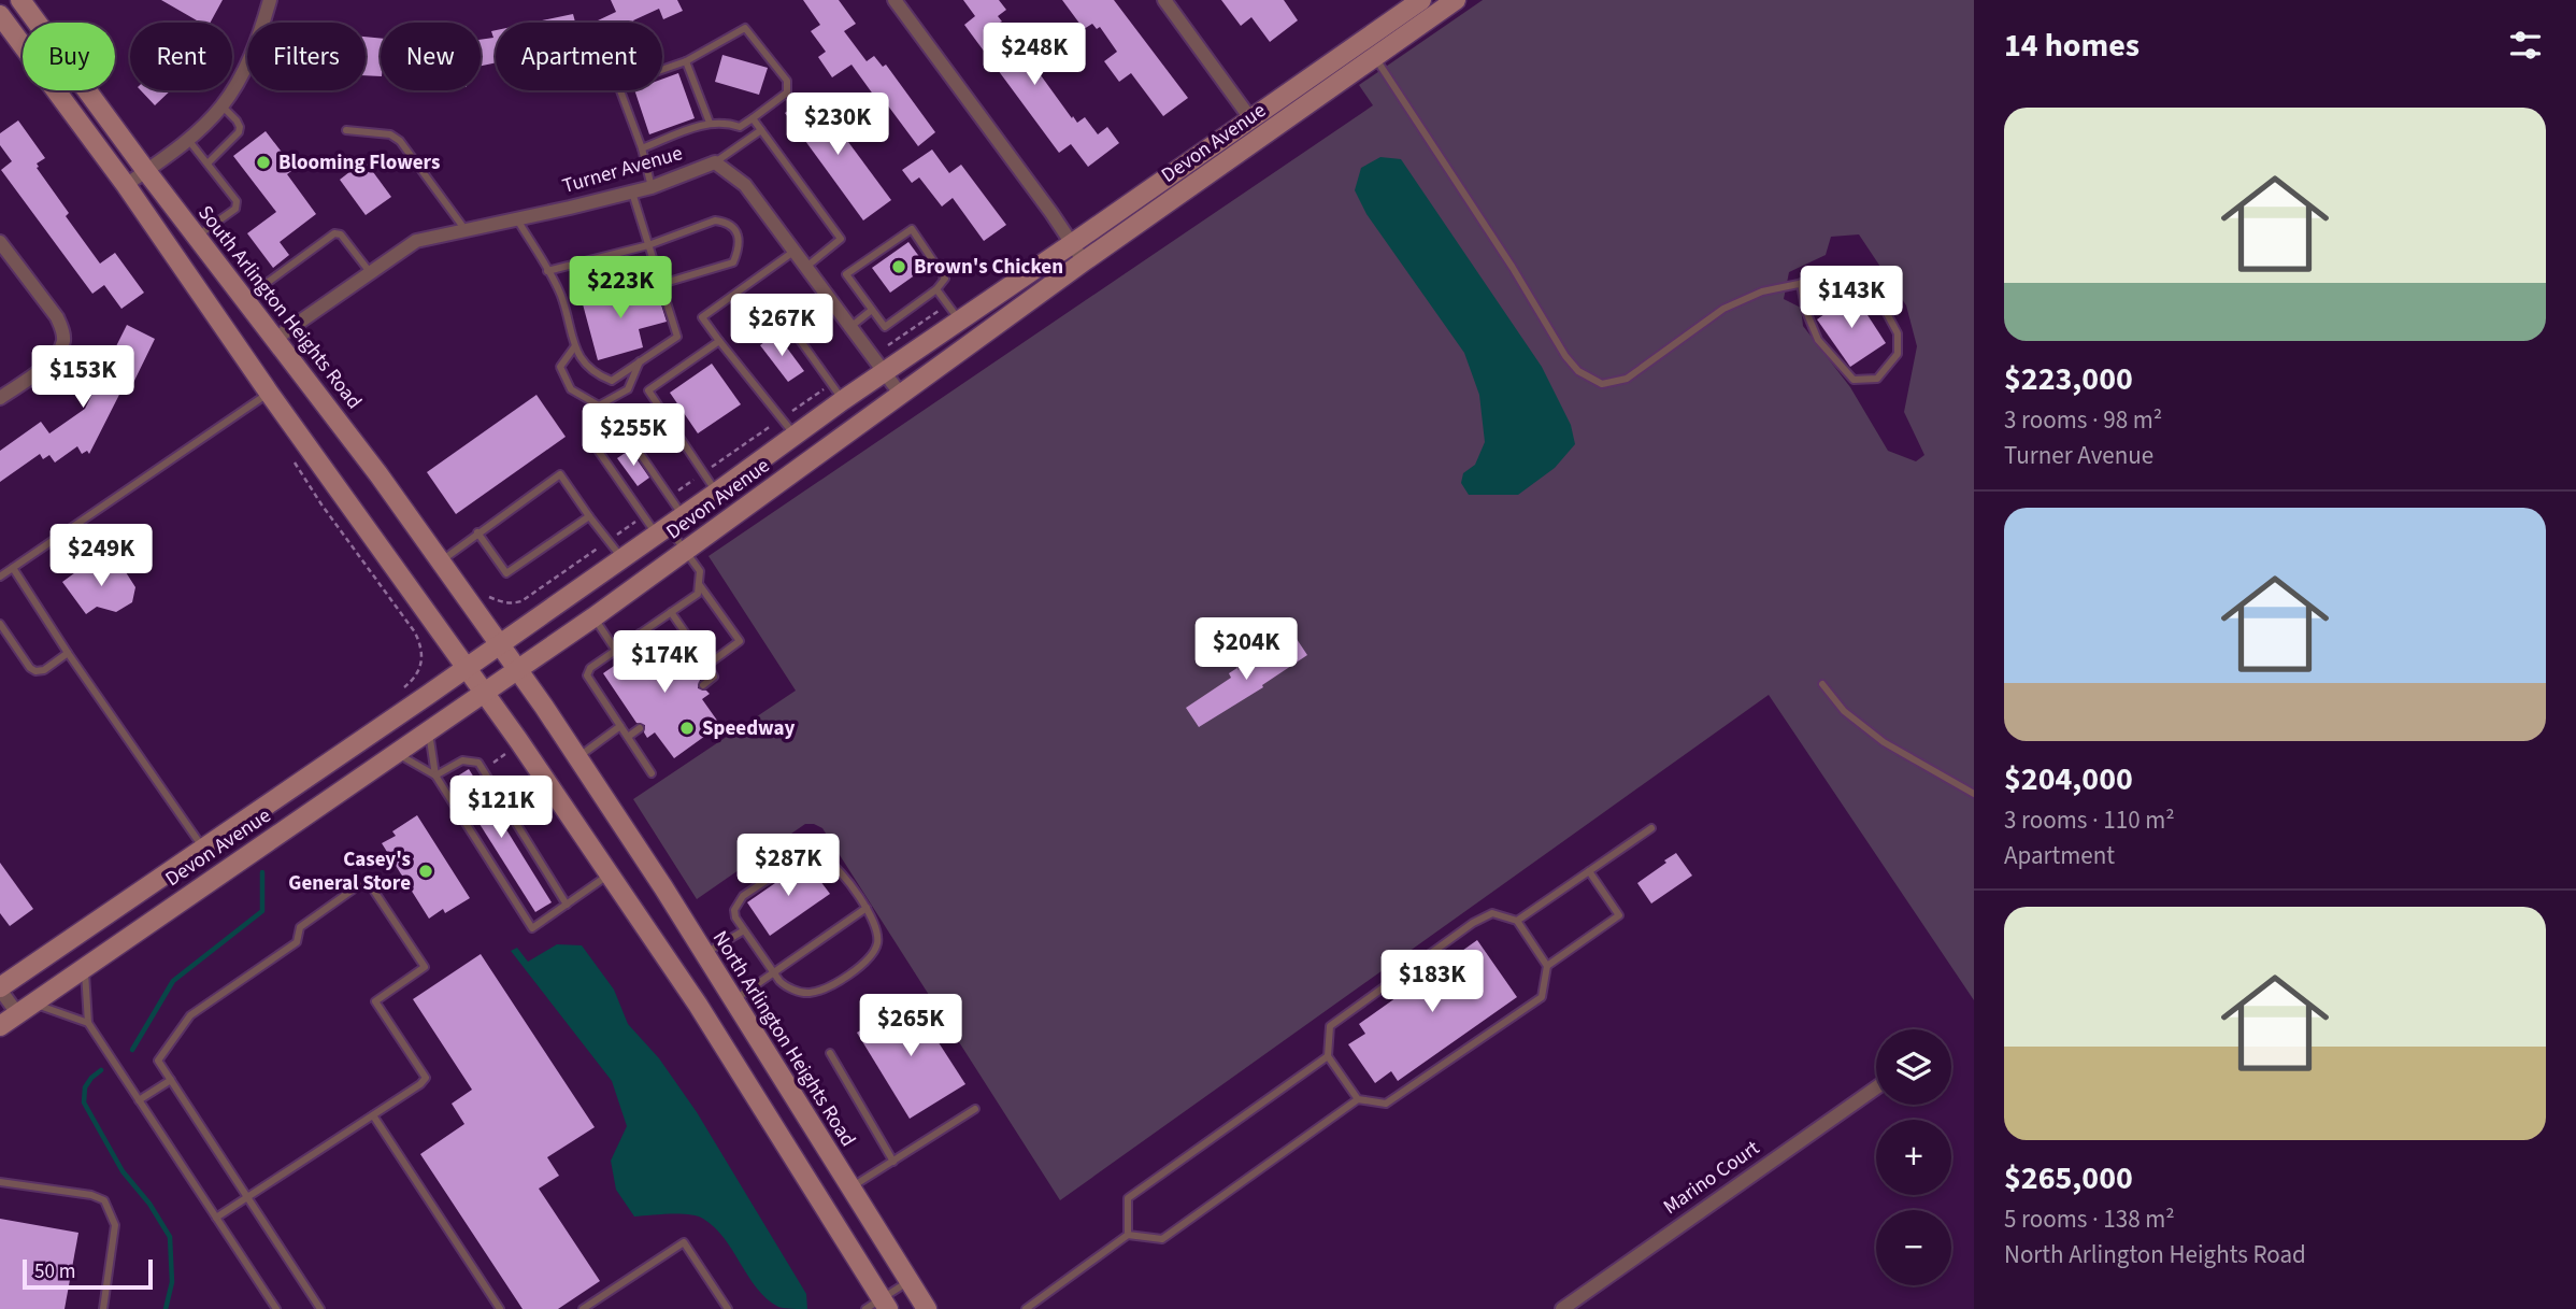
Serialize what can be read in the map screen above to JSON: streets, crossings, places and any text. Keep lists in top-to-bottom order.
{
  "streets": {
    "main road": ["Devon Avenue", "South Arlington Heights Road", "North Arlington Heights Road"],
    "street": ["Turner Avenue", "Marino Court"]
  },
  "crossings": [
    ["Devon Avenue", "Turner Avenue"],
    ["Devon Avenue", "South Arlington Heights Road"],
    ["Devon Avenue", "North Arlington Heights Road"],
    ["Turner Avenue", "South Arlington Heights Road"],
    ["South Arlington Heights Road", "North Arlington Heights Road"]
  ],
  "places": [
    "Blooming Flowers",
    "Brown's Chicken",
    "Speedway",
    "Casey's General Store"
  ],
  "scale_bar": "50 m",
  "page": {
    "heading": "14 homes",
    "price": [
      "$248K",
      "$230K",
      "$223K",
      "$143K",
      "$267K",
      "$153K",
      "$255K",
      "$249K",
      "$204K",
      "$174K",
      "$121K",
      "$287K",
      "$183K",
      "$265K"
    ],
    "chip": [
      "Buy",
      "Rent",
      "Filters",
      "New",
      "Apartment"
    ],
    "list": [
      {
        "name": "$223,000",
        "note": "3 rooms · 98 m² · Turner Avenue"
      },
      {
        "name": "$204,000",
        "note": "3 rooms · 110 m² · Apartment"
      },
      {
        "name": "$265,000",
        "note": "5 rooms · 138 m² · North Arlington Heights Road"
      }
    ],
    "map_buttons": ["+", "−"],
    "scale": "50 m"
  }
}
